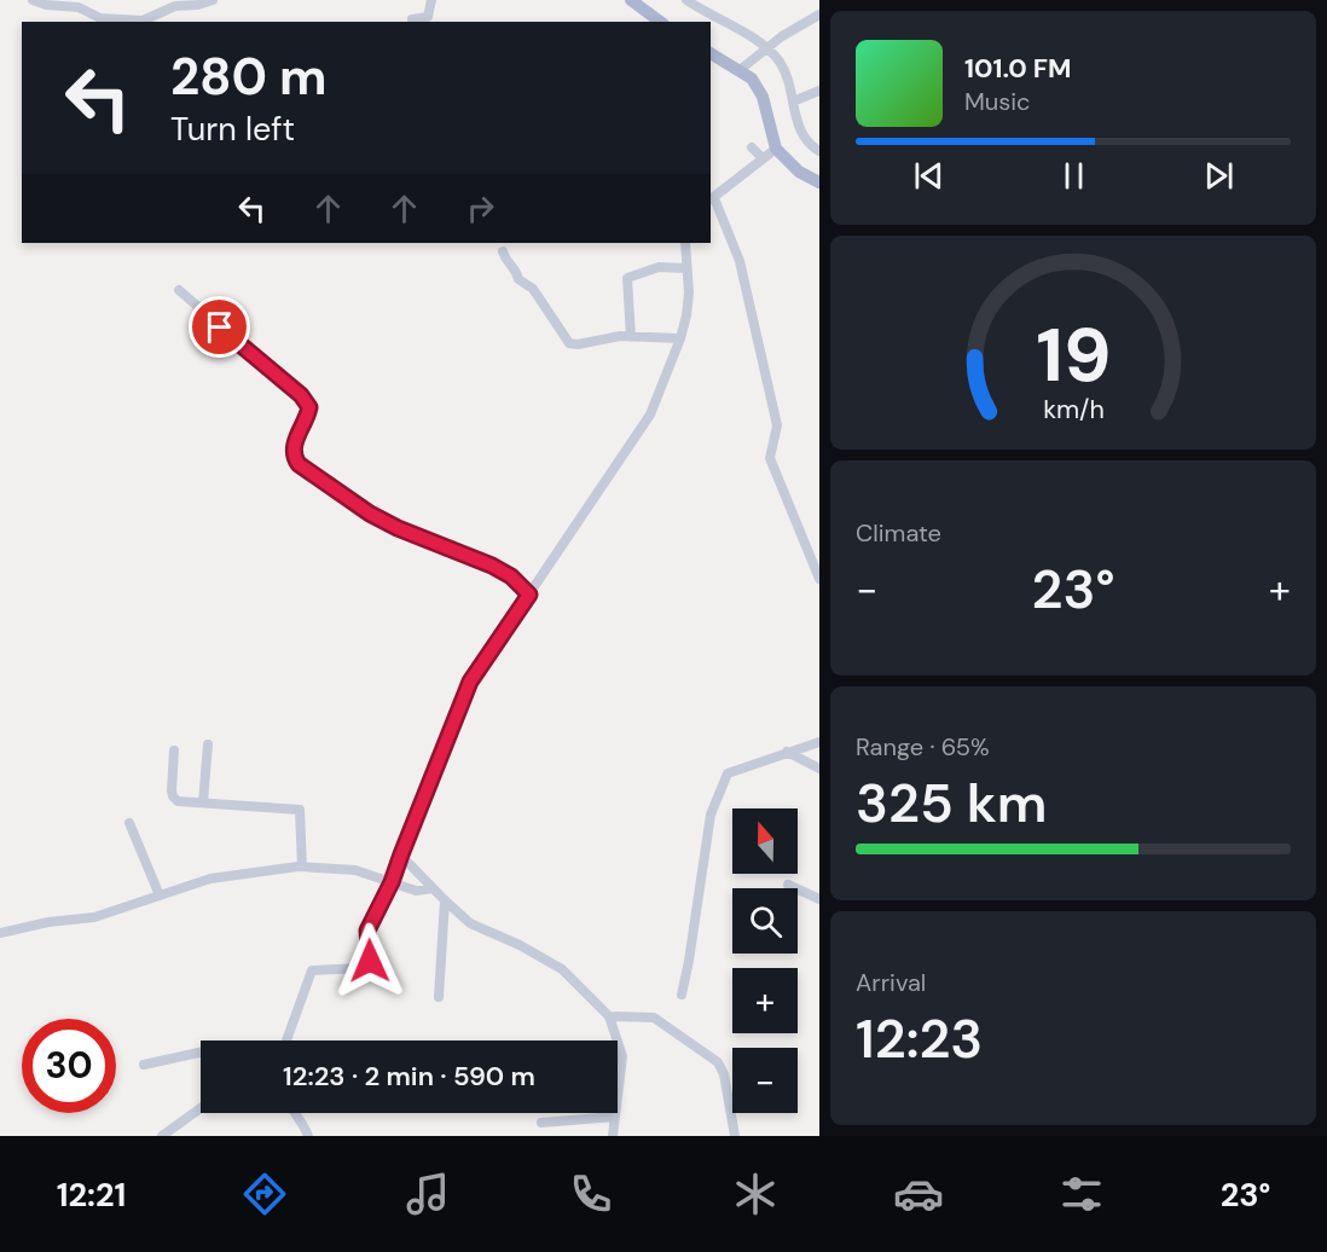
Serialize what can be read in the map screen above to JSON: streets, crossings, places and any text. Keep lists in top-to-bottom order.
{
  "north": "top",
  "page": {
    "turn": ["280 m", "Turn left"],
    "song": ["101.0 FM", "Music"],
    "tile": [
      "Climate",
      ["Range · 65%", "325 km"],
      ["Arrival", "12:23"]
    ],
    "heat": ["−", "23°", "+"],
    "map_buttons": ["+", "−"],
    "limit": "30",
    "trip": "12:23 · 2 min · 590 m",
    "tabs": ["12:21", "23°"],
    "gauge": ["19", "km/h"]
  }
}
